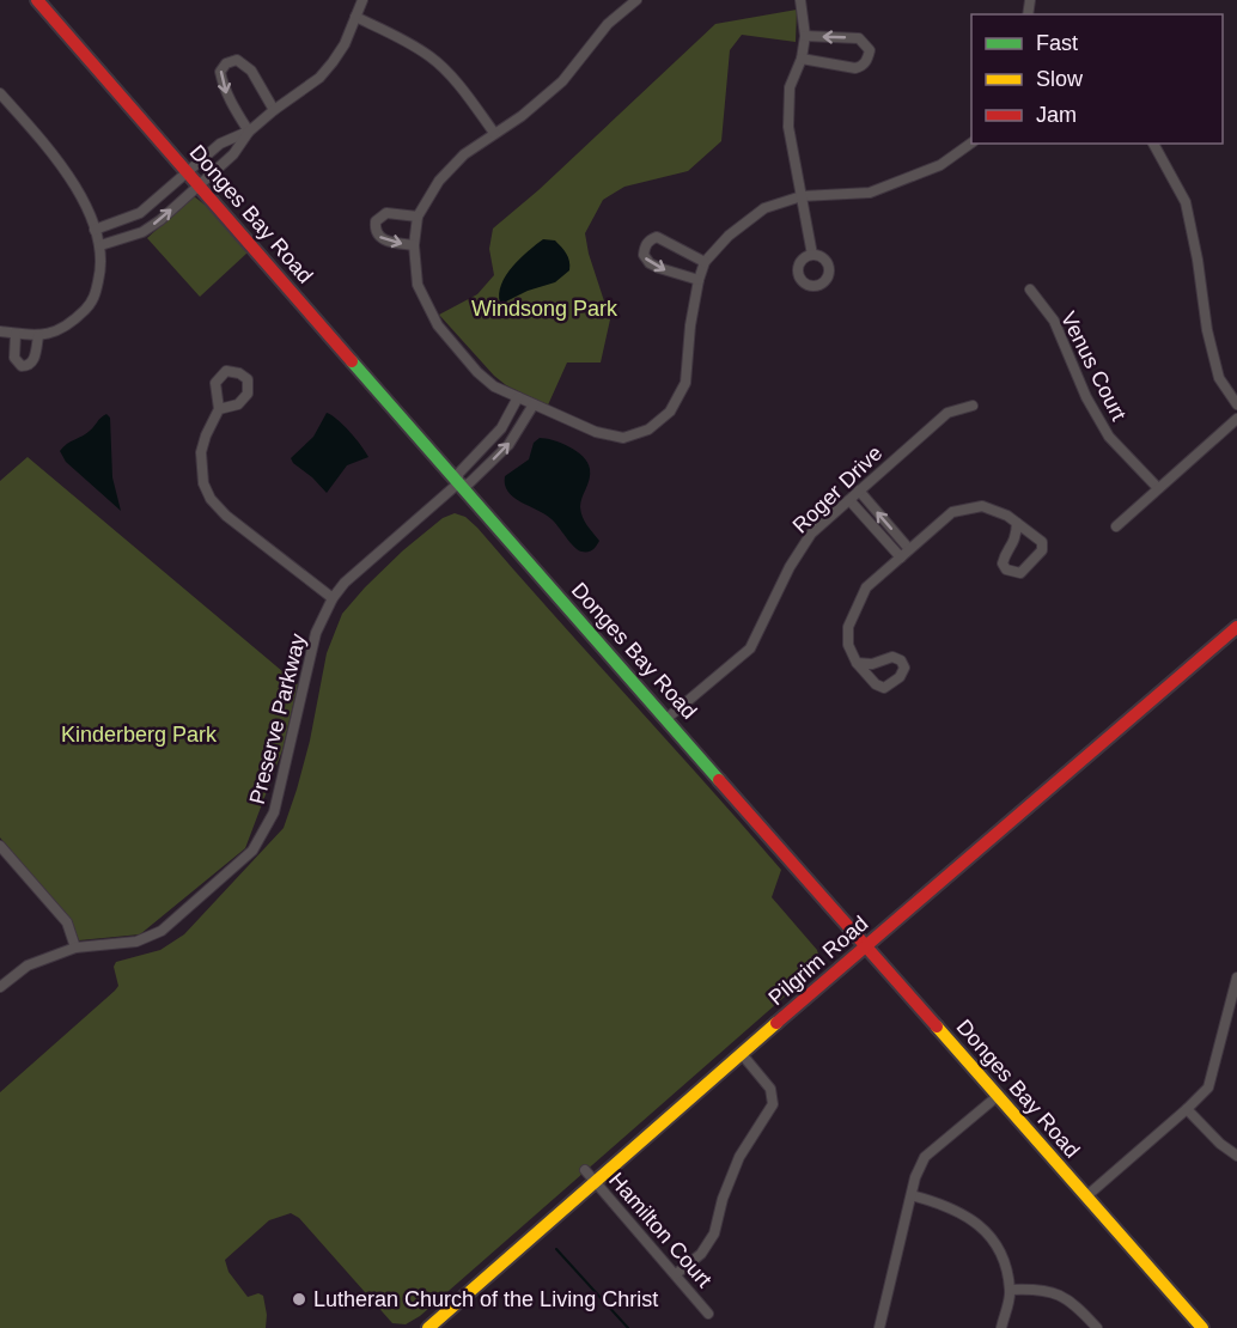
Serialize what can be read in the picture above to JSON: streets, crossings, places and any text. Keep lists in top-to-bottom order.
{
  "streets": {
    "street": [
      "Donges Bay Road",
      "Venus Court",
      "Roger Drive",
      "Preserve Parkway",
      "Pilgrim Road",
      "Hamilton Court"
    ]
  },
  "crossings": [
    ["Donges Bay Road", "Roger Drive"],
    ["Donges Bay Road", "Preserve Parkway"],
    ["Donges Bay Road", "Pilgrim Road"],
    ["Pilgrim Road", "Hamilton Court"]
  ],
  "parks": ["Windsong Park", "Kinderberg Park"],
  "places": ["Lutheran Church of the Living Christ"],
  "legend": ["Fast", "Slow", "Jam"]
}
